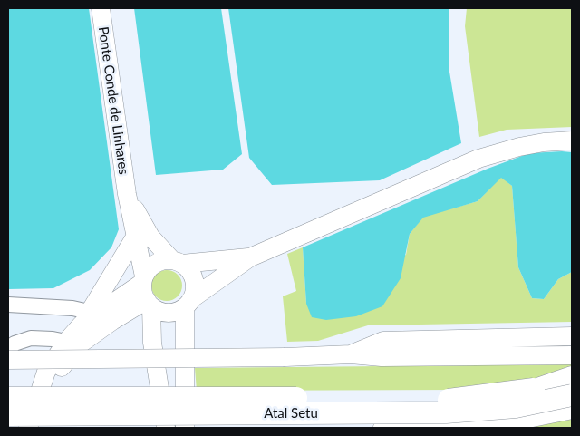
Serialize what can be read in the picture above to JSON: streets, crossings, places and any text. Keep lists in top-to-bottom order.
{
  "streets": {
    "highway": ["Atal Setu"],
    "main road": ["Ponte Conde de Linhares"]
  }
}
